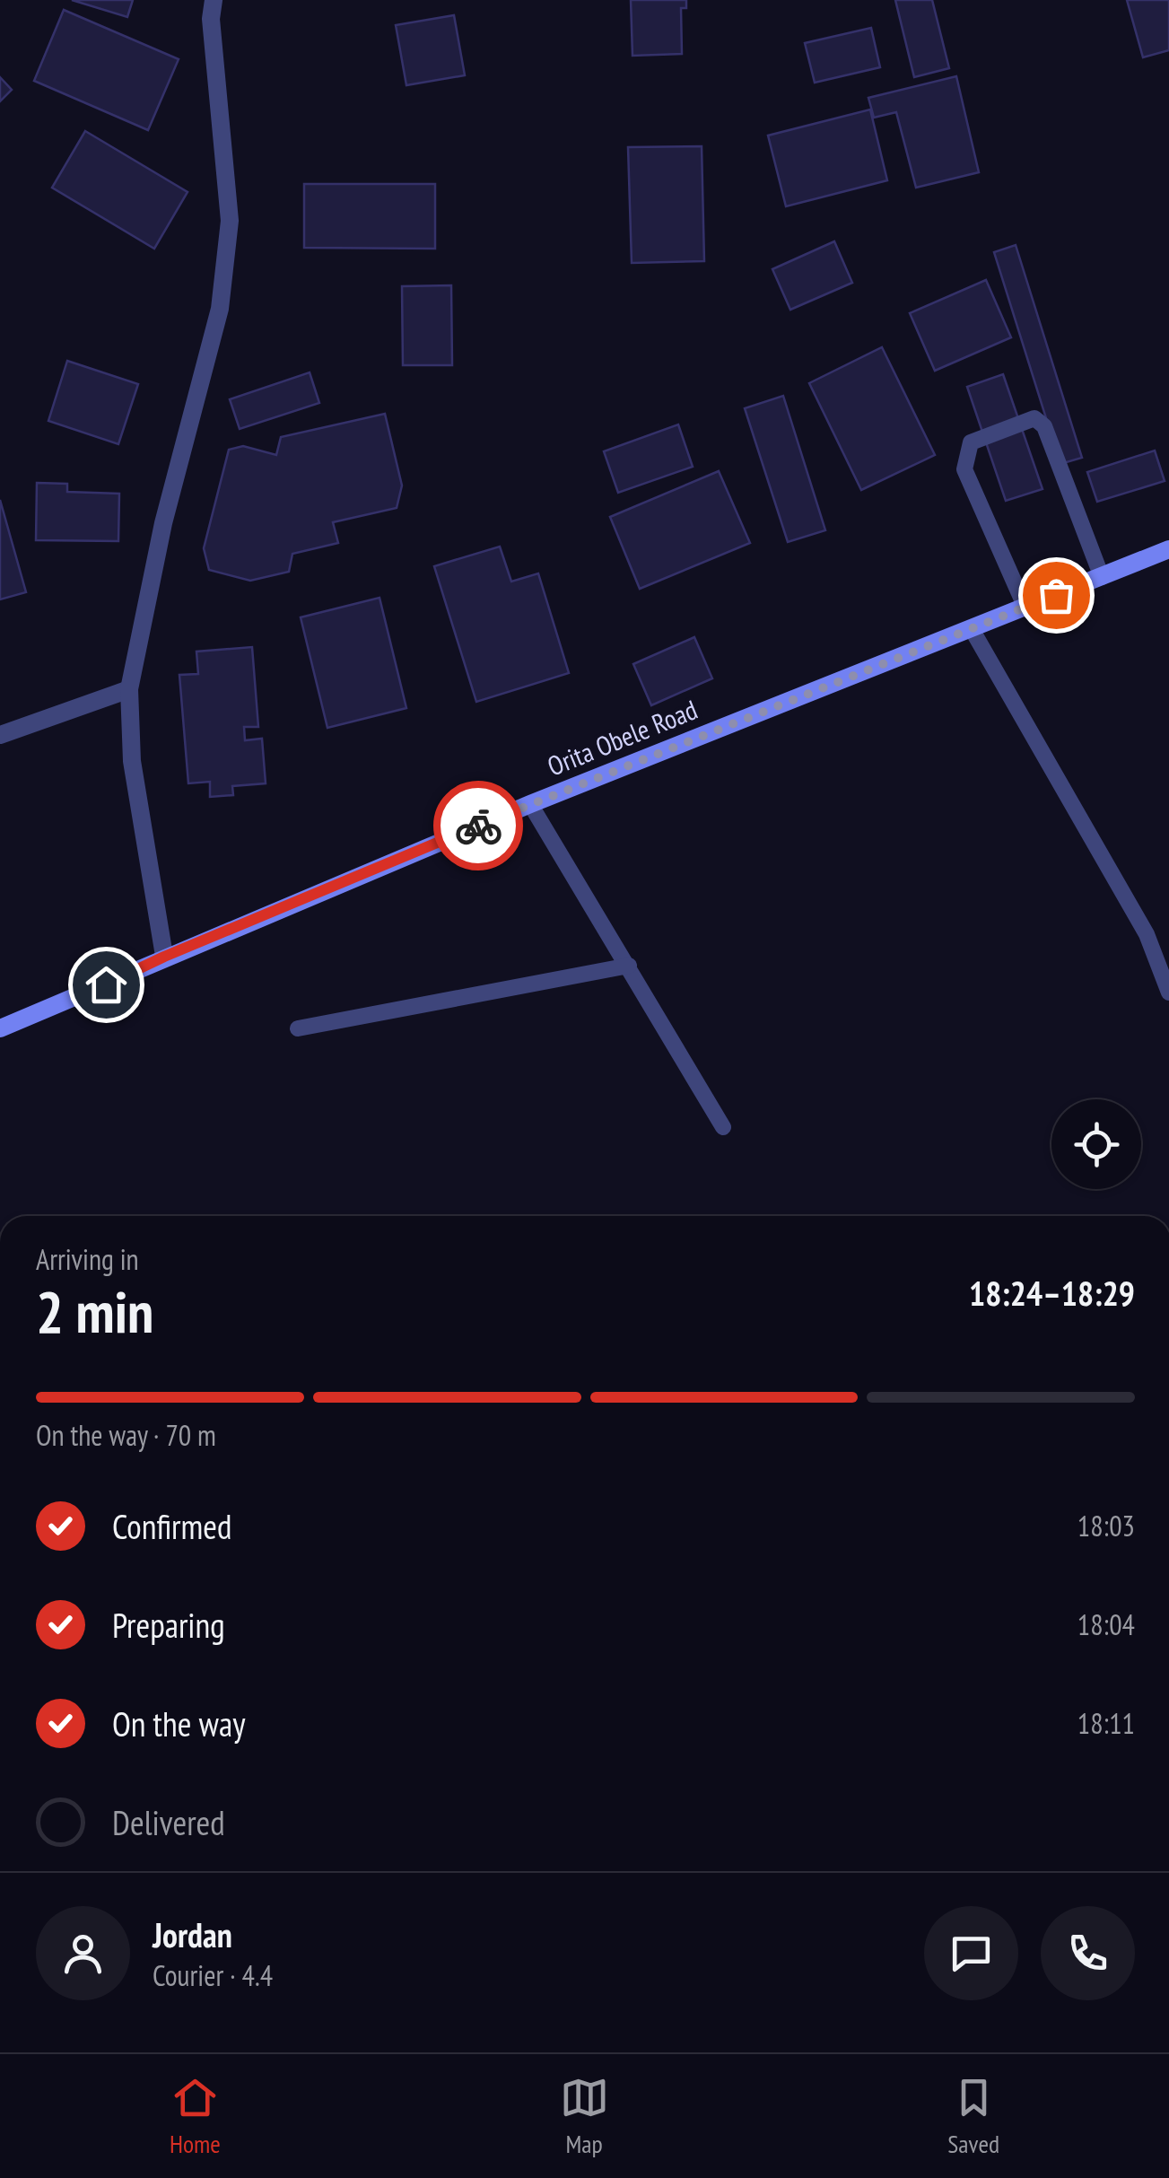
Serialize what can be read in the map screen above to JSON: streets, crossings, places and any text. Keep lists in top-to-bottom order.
{
  "streets": {
    "main road": ["Orita Obele Road"]
  },
  "page": {
    "heading": ["2 min", "Arriving in", "18:24–18:29"],
    "panel": ["Jordan", "Courier · 4.4"],
    "bar": "On the way · 70 m",
    "list": [
      ["Confirmed", "18:03"],
      ["Preparing", "18:04"],
      ["On the way", "18:11"],
      "Delivered"
    ],
    "tabs": ["Home", "Map", "Saved"]
  }
}
